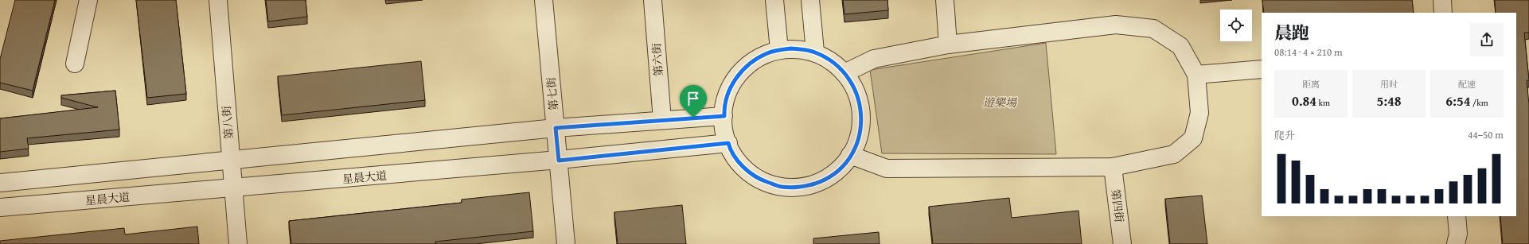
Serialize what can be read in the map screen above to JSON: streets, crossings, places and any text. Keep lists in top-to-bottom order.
{
  "streets": {
    "street": [
      "第六街",
      "第七街",
      "第八街",
      "星晨大道",
      "第四街"
    ]
  },
  "crossings": [
    ["第七街", "星晨大道"],
    ["第八街", "星晨大道"]
  ],
  "parks": ["遊樂場"],
  "page": {
    "heading": ["晨跑", "08:14 · 4 × 210 m"],
    "stats": [
      ["距离", "0.84 km"],
      ["用时", "5:48"],
      ["配速", "6:54 /km"]
    ],
    "chart": ["爬升", "44–50 m"]
  }
}
